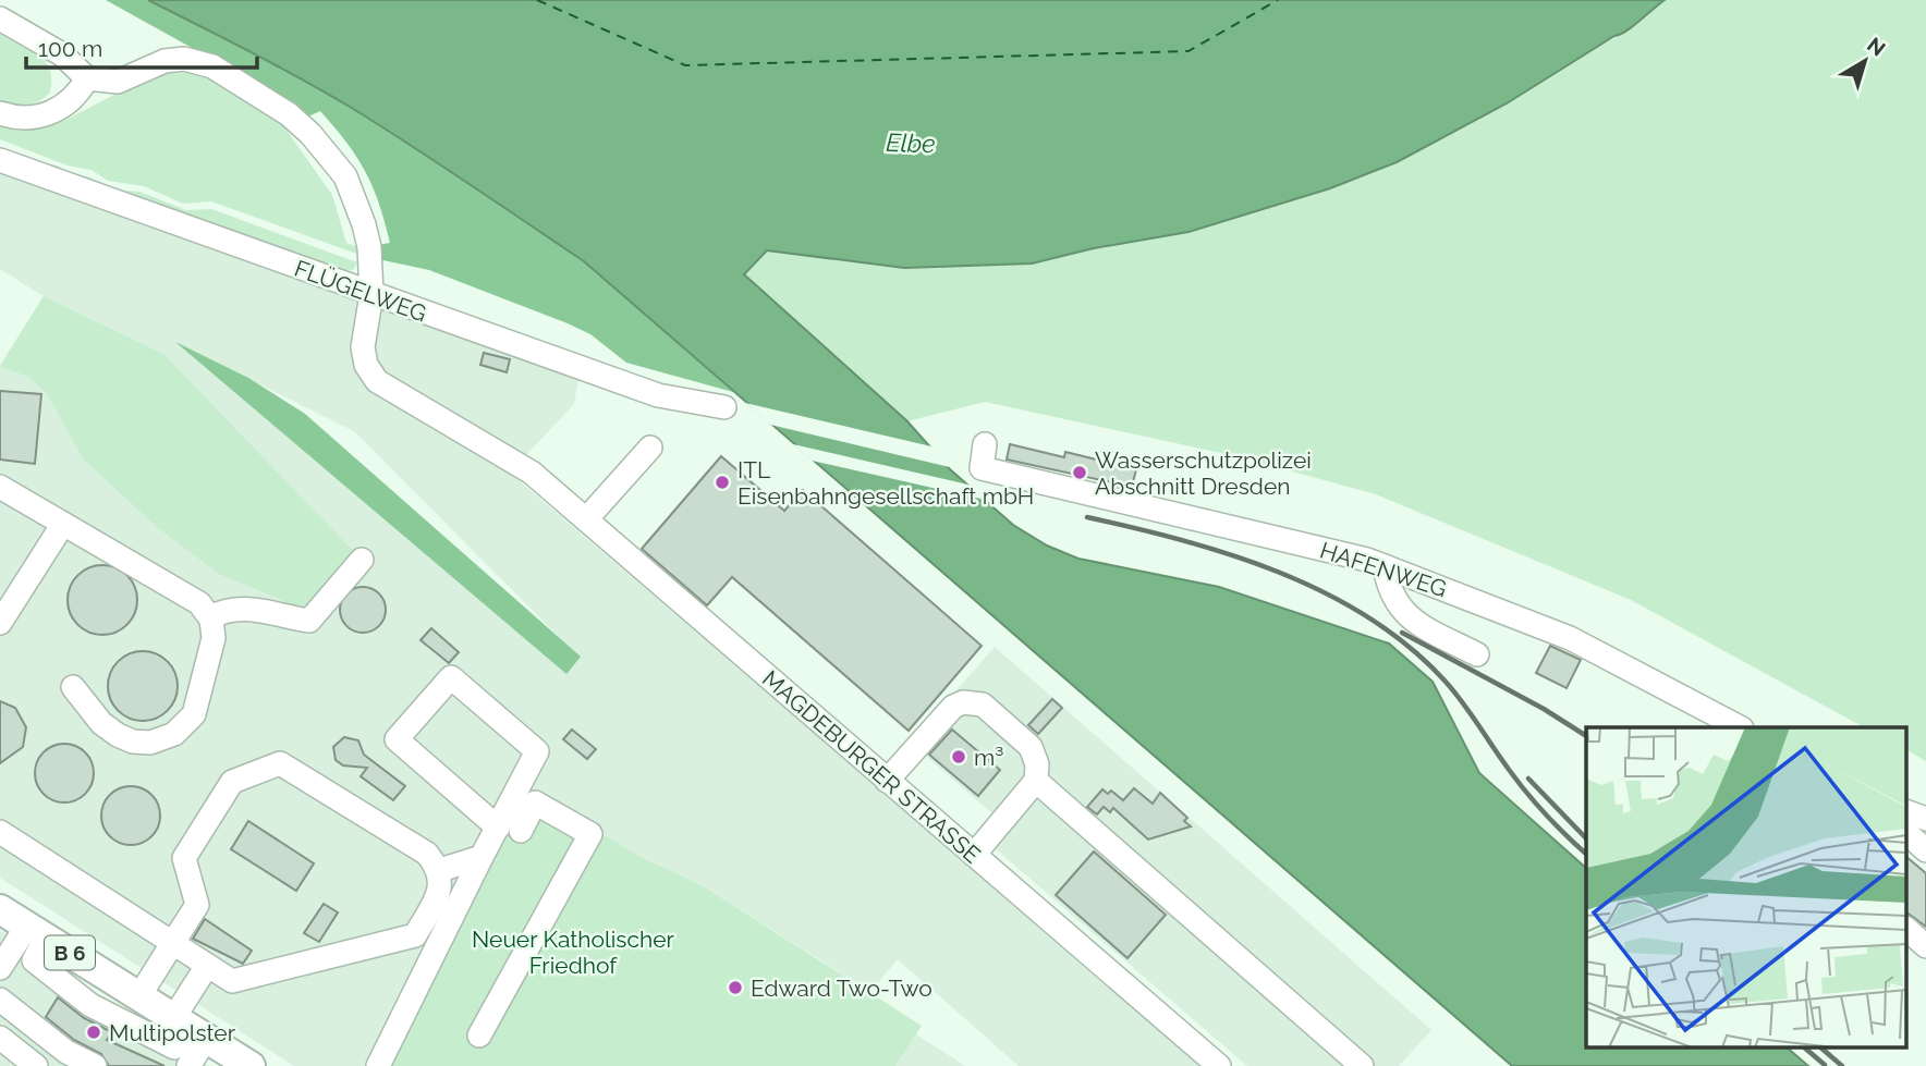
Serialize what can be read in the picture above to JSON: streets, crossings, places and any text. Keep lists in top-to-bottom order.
{
  "streets": {
    "main road": ["B 6"],
    "street": ["FLÜGELWEG", "HAFENWEG", "MAGDEBURGER STRASSE"]
  },
  "crossings": [
    ["FLÜGELWEG", "MAGDEBURGER STRASSE"]
  ],
  "water": ["Elbe"],
  "parks": ["Neuer Katholischer Friedhof"],
  "places": [
    "Wasserschutzpolizei Abschnitt Dresden",
    "ITL Eisenbahngesellschaft mbH",
    "m³",
    "Edward Two-Two",
    "Multipolster"
  ],
  "scale_bar": "100 m",
  "north": "top right"
}
